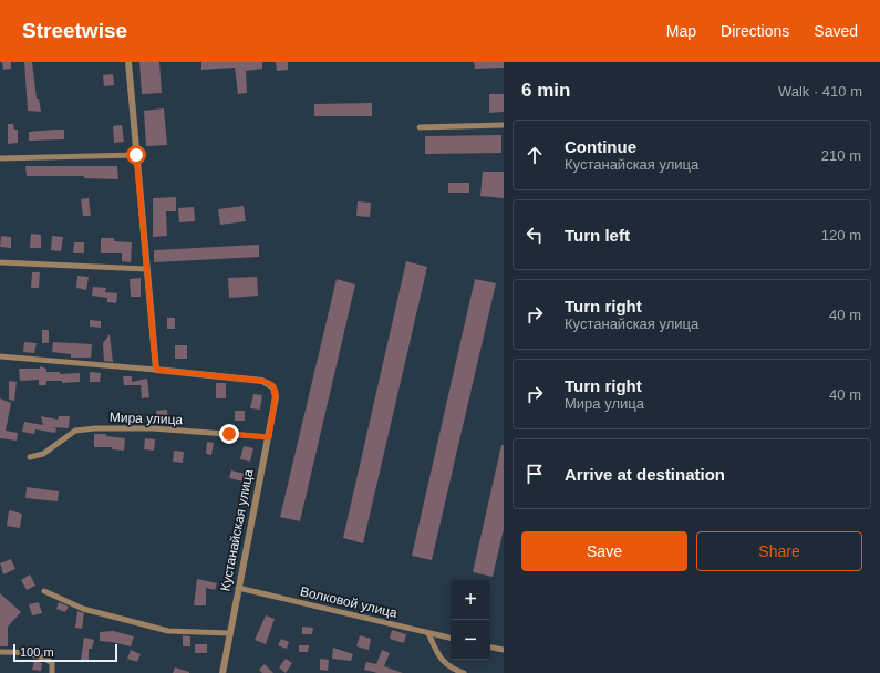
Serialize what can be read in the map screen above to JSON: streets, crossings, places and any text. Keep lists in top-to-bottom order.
{
  "streets": {
    "street": ["Мира улица", "Кустанайская улица", "Волковой улица"]
  },
  "crossings": [
    ["Мира улица", "Кустанайская улица"],
    ["Кустанайская улица", "Волковой улица"]
  ],
  "scale_bar": "100 m",
  "page": {
    "header": "Streetwise",
    "nav": ["Map", "Directions", "Saved"],
    "heading": ["6 min", "Walk · 410 m"],
    "list": [
      ["Continue", "Кустанайская улица", "210 m"],
      ["Turn left", "120 m"],
      ["Turn right", "Кустанайская улица", "40 m"],
      ["Turn right", "Мира улица", "40 m"],
      "Arrive at destination"
    ],
    "buttons": ["Save", "Share"],
    "map_buttons": ["+", "−"],
    "scale": "100 m"
  }
}
